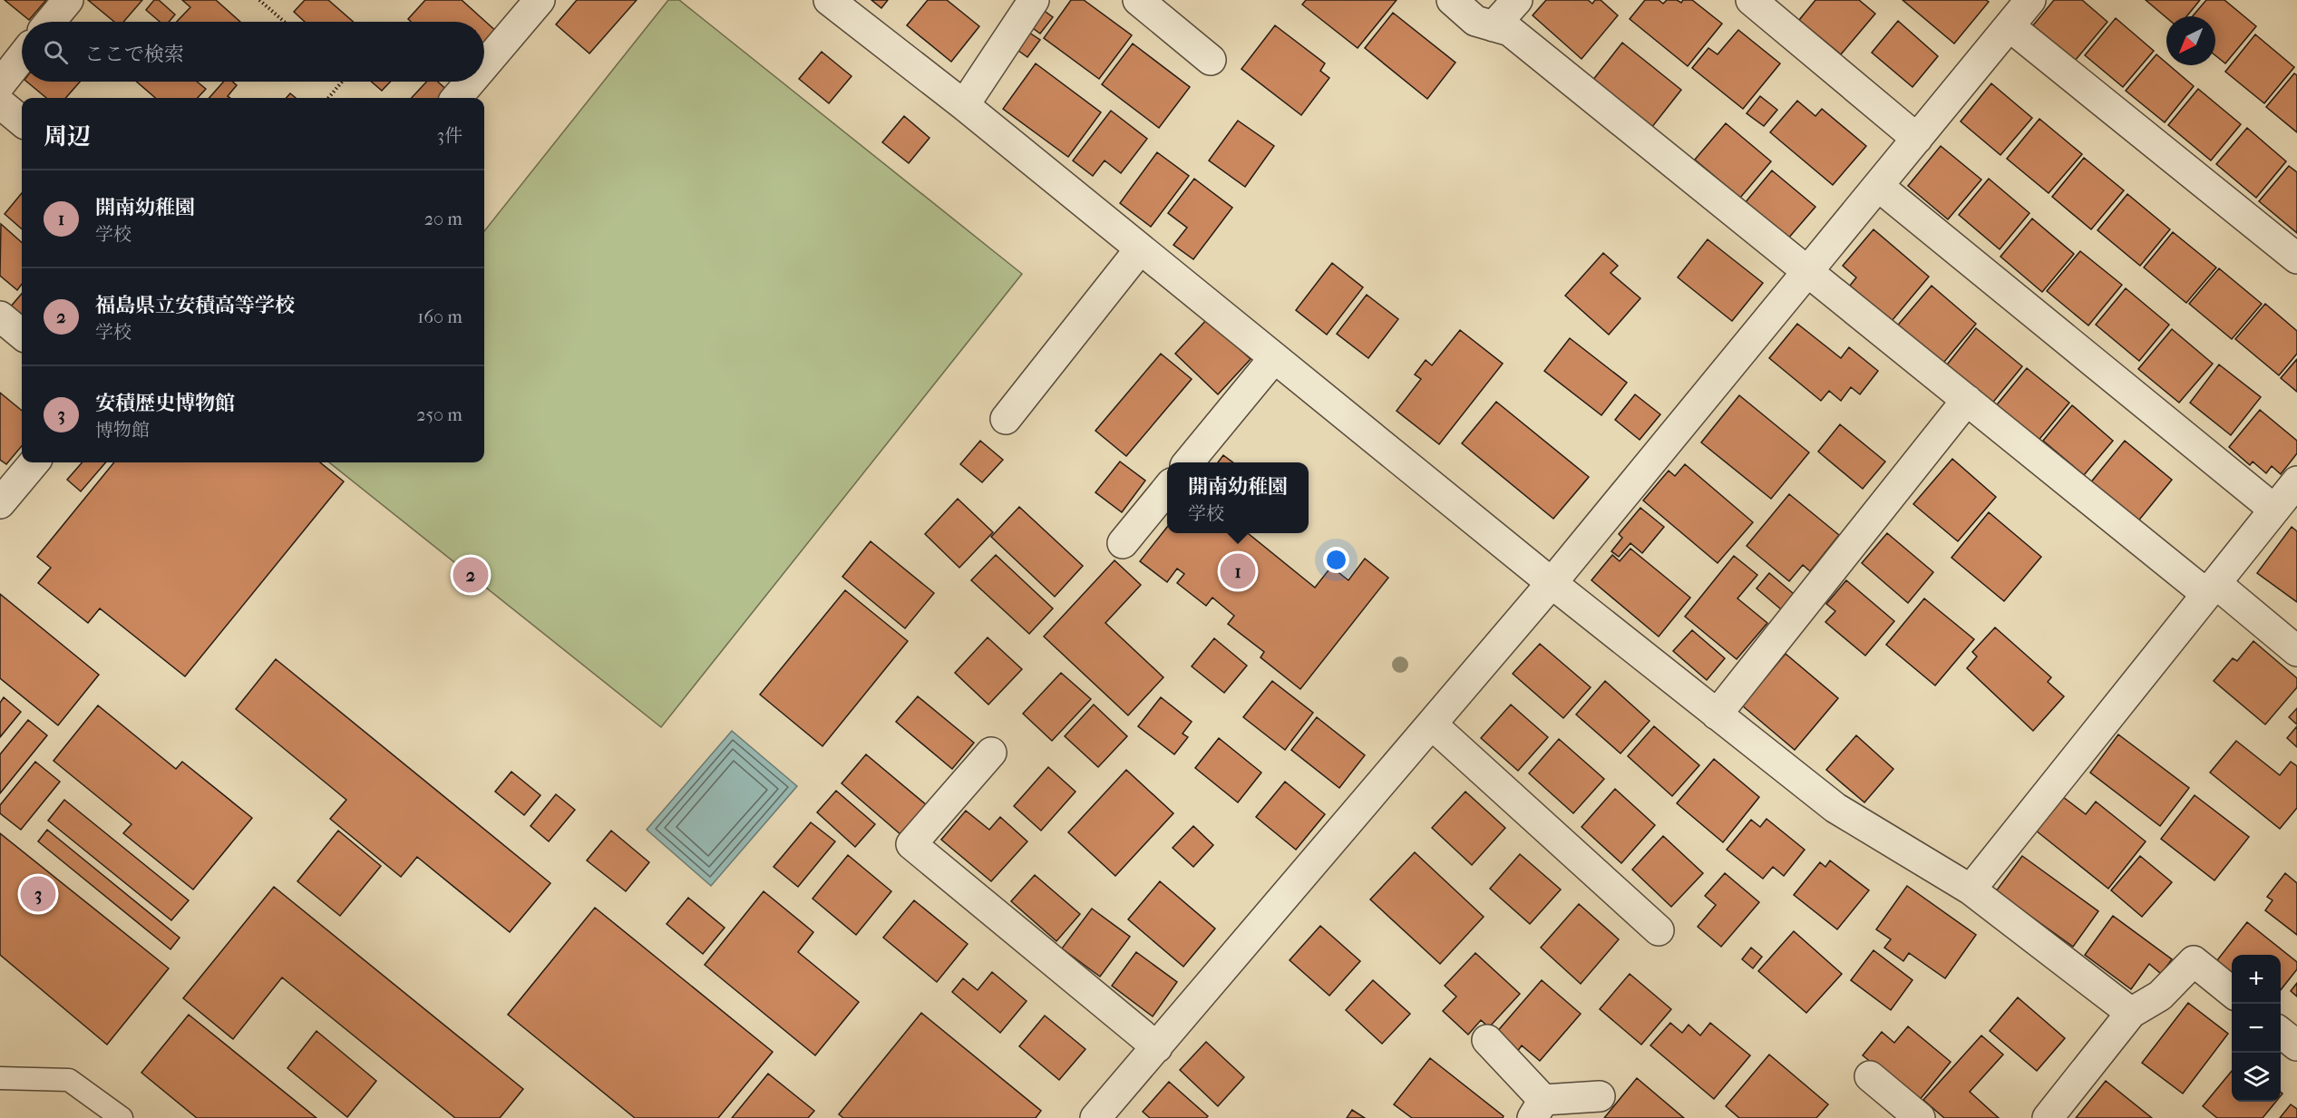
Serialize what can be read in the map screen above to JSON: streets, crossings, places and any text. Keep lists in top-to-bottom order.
{
  "north": "bottom left",
  "page": {
    "search": "ここで検索",
    "heading": ["周辺", "3件"],
    "list": [
      {
        "mark": "1",
        "name": "開南幼稚園",
        "note": "学校",
        "value": "20 m"
      },
      {
        "mark": "2",
        "name": "福島県立安積高等学校",
        "note": "学校",
        "value": "160 m"
      },
      {
        "mark": "3",
        "name": "安積歴史博物館",
        "note": "博物館",
        "value": "250 m"
      }
    ],
    "popup": ["開南幼稚園", "学校"],
    "pins": ["1", "2", "3"],
    "map_buttons": ["+", "−"]
  }
}
